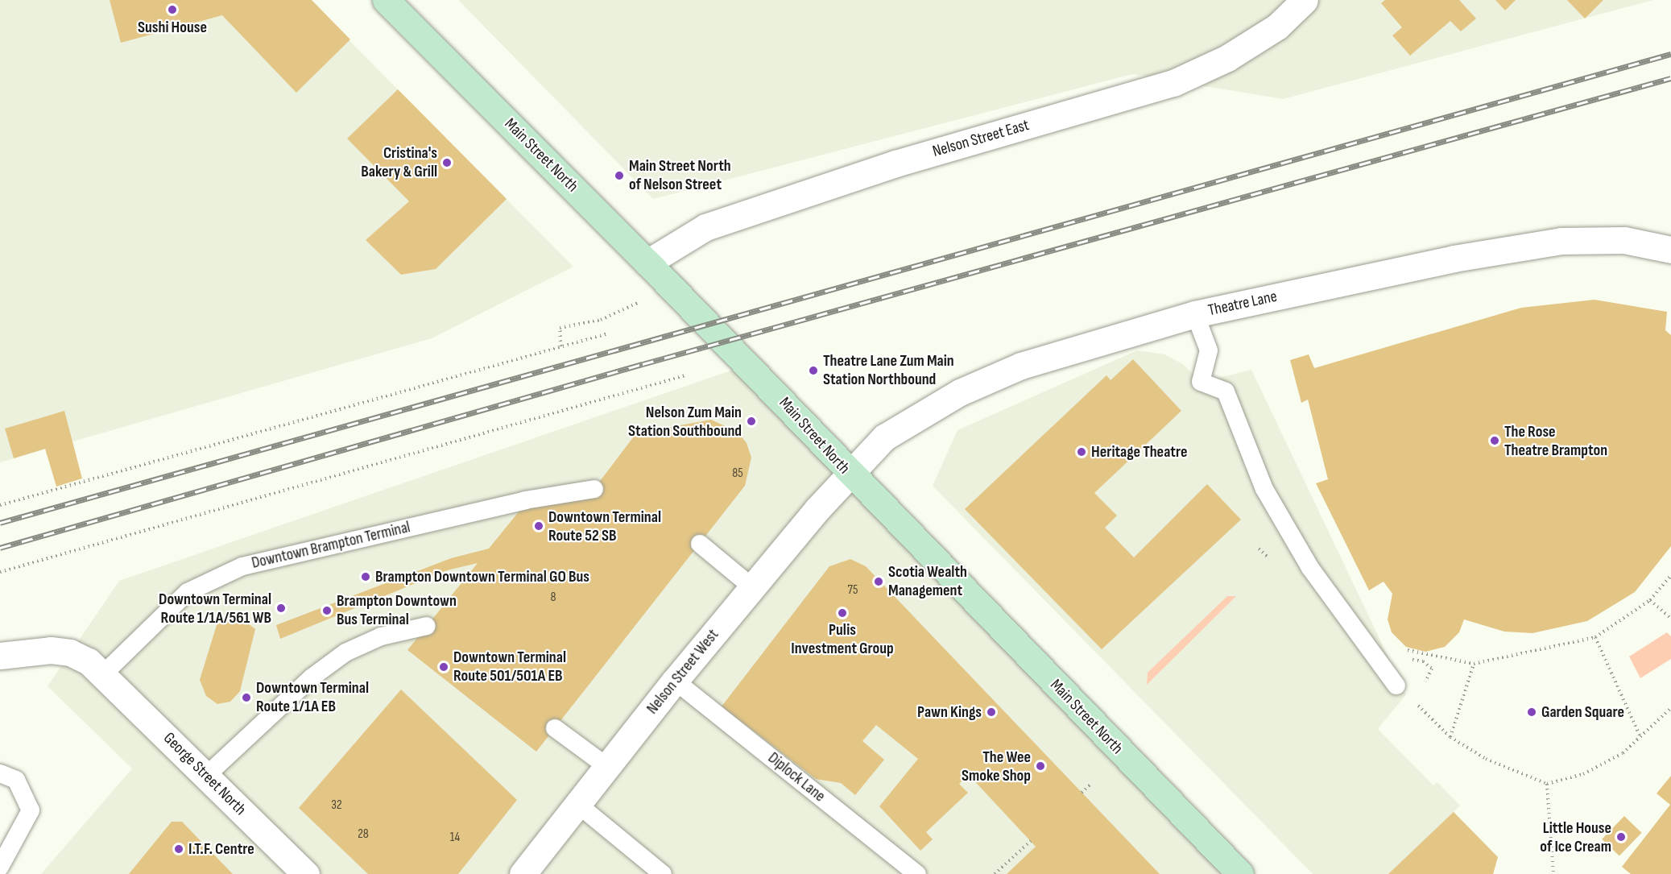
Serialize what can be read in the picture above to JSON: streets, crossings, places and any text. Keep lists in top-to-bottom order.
{
  "streets": {
    "main road": ["Main Street North"],
    "street": [
      "Nelson Street East",
      "Theatre Lane",
      "Nelson Street West",
      "George Street North"
    ],
    "lane": ["Downtown Brampton Terminal", "Diplock Lane"]
  },
  "crossings": [
    ["Nelson Street East", "Main Street North"],
    ["Main Street North", "Theatre Lane"],
    ["Main Street North", "Nelson Street West"],
    ["Theatre Lane", "Nelson Street West"],
    ["Downtown Brampton Terminal", "George Street North"],
    ["Nelson Street West", "Diplock Lane"]
  ],
  "places": [
    "Sushi House",
    "Cristina's Bakery & Grill",
    "Main Street North of Nelson Street",
    "Theatre Lane Zum Main Station Northbound",
    "Nelson Zum Main Station Southbound",
    "The Rose Theatre Brampton",
    "Heritage Theatre",
    "Downtown Terminal Route 52 SB",
    "Brampton Downtown Terminal GO Bus",
    "Scotia Wealth Management",
    "Downtown Terminal Route 1/1A/561 WB",
    "Brampton Downtown Bus Terminal",
    "Pulis Investment Group",
    "Downtown Terminal Route 501/501A EB",
    "Downtown Terminal Route 1/1A EB",
    "Pawn Kings",
    "Garden Square",
    "The Wee Smoke Shop",
    "Little House of Ice Cream",
    "I.T.F. Centre"
  ],
  "house_numbers": [
    "85",
    "75",
    "8",
    "32",
    "28",
    "14"
  ]
}
